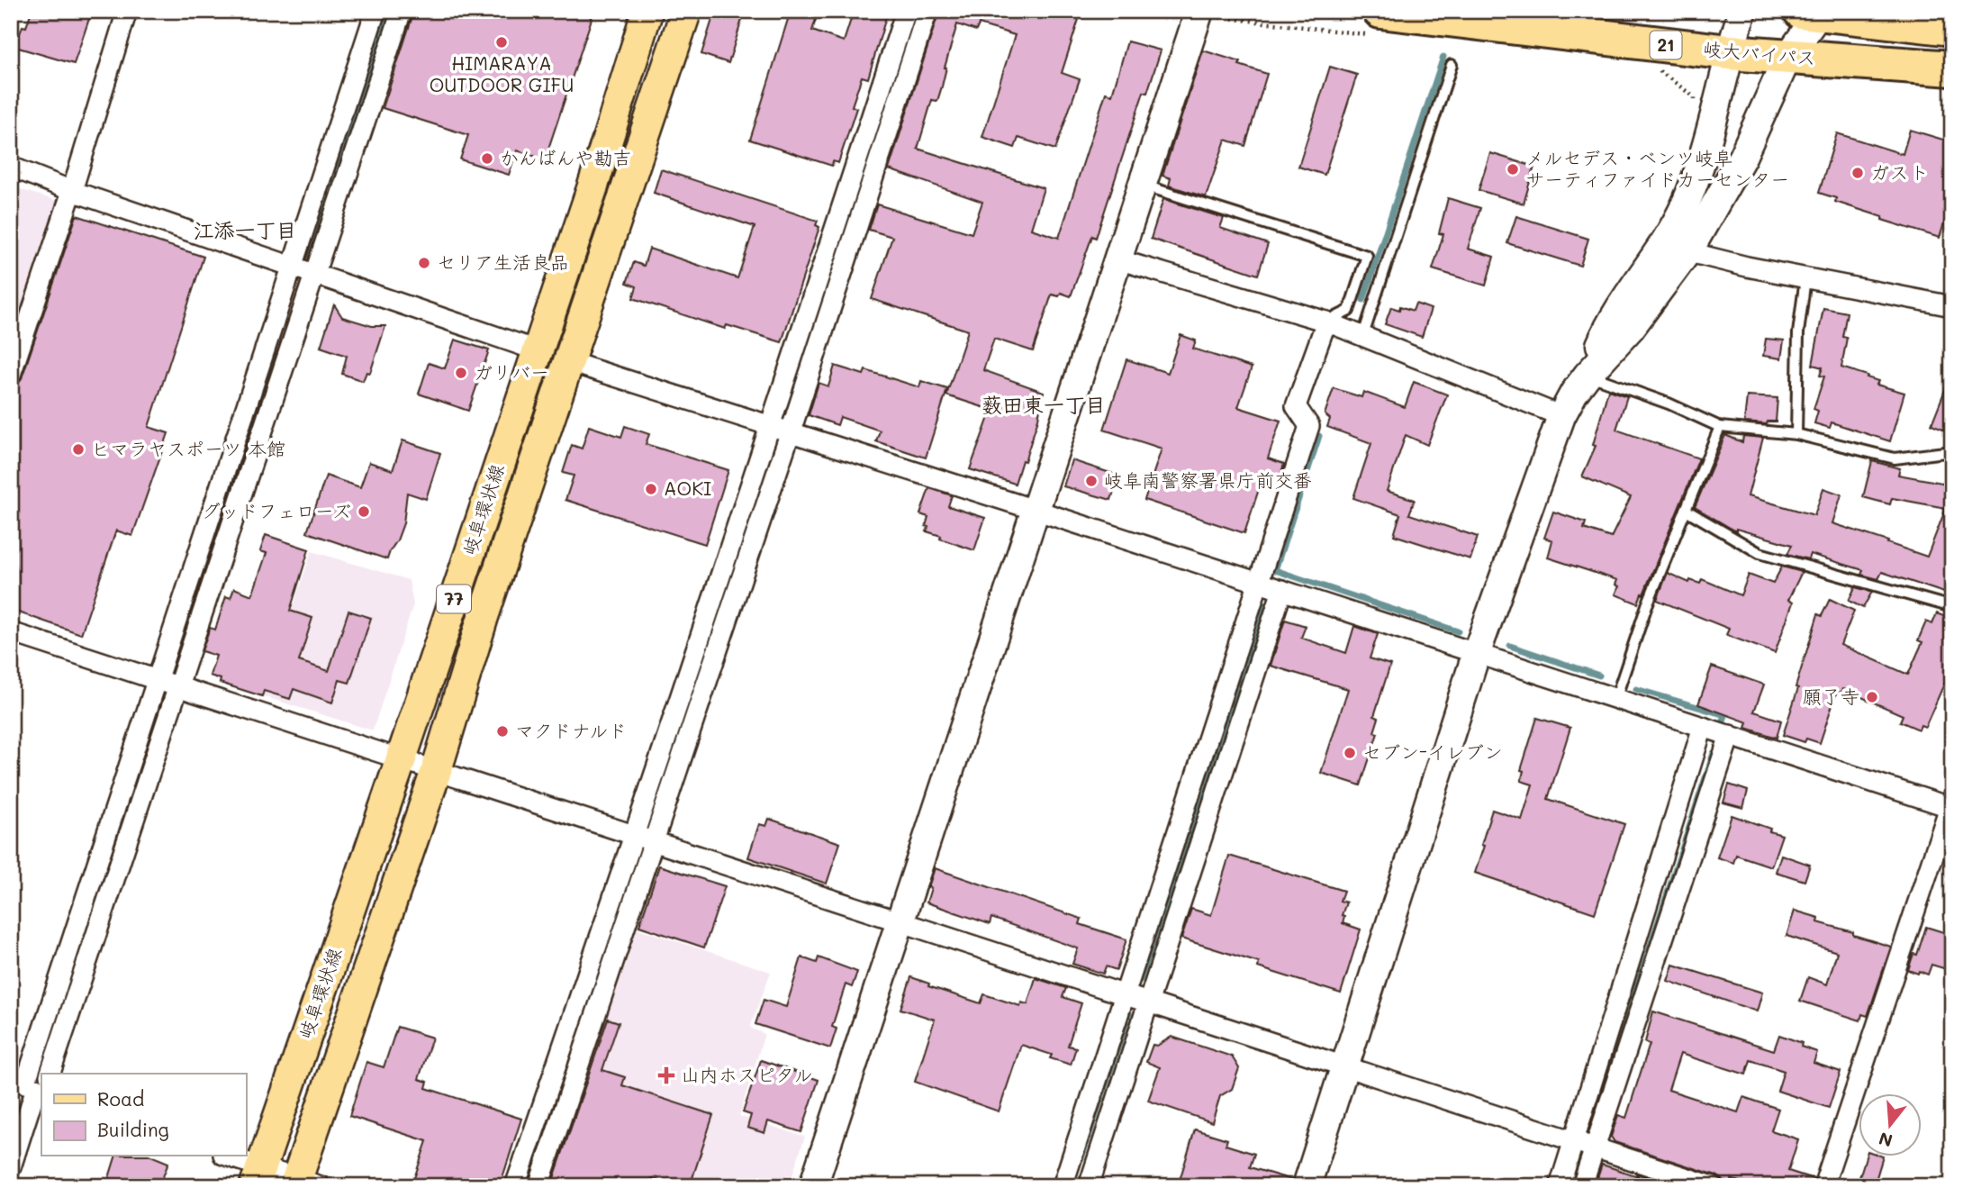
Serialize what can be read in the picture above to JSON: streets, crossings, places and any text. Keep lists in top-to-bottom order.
{
  "streets": {
    "highway": ["21", "岐大バイパス"],
    "main road": ["岐阜環状線", "77"]
  },
  "districts": ["江添一丁目", "薮田東一丁目"],
  "places": {
    "other": [
      "HIMARAYA OUTDOOR GIFU",
      "かんばんや勘吉",
      "メルセデス・ベンツ岐阜 サーティファイドカーセンター",
      "ガスト",
      "セリア生活良品",
      "ガリバー",
      "ヒマラヤスポーツ 本館",
      "岐阜南警察署県庁前交番",
      "AOKI",
      "グッドフェローズ",
      "願了寺",
      "マクドナルド",
      "セブン-イレブン"
    ],
    "health": ["山内ホスピタル"]
  },
  "legend": ["Road", "Building"],
  "north": "bottom"
}
